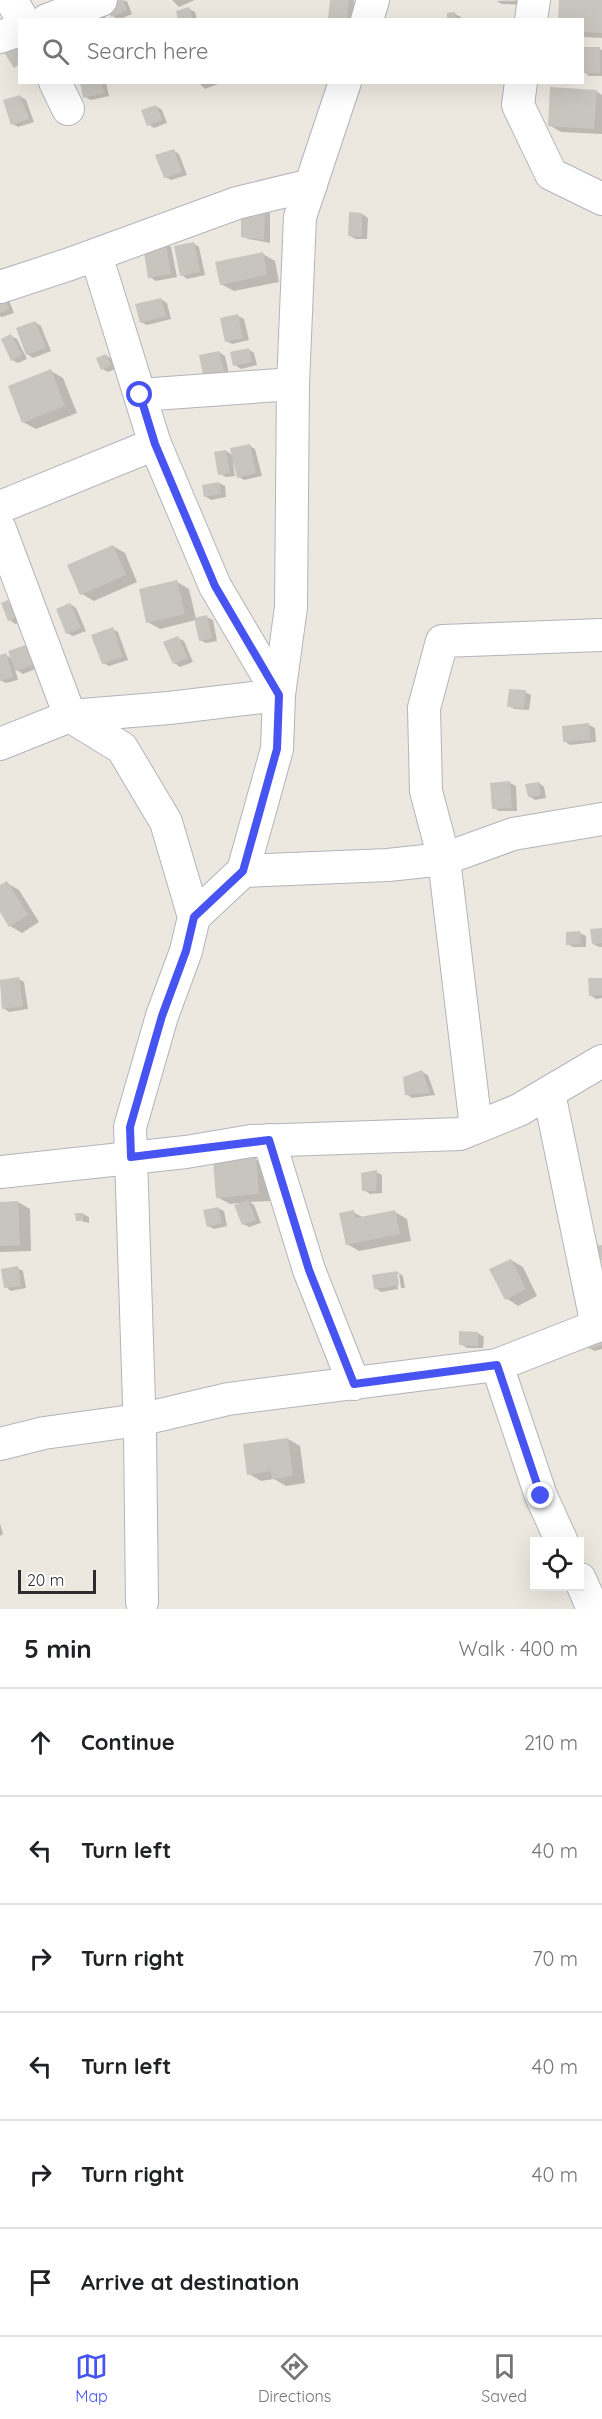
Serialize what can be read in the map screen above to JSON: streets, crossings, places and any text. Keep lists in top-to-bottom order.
{
  "scale_bar": "20 m",
  "page": {
    "search": "Search here",
    "scale": "20 m",
    "heading": ["5 min", "Walk · 400 m"],
    "list": [
      ["Continue", "210 m"],
      ["Turn left", "40 m"],
      ["Turn right", "70 m"],
      ["Turn left", "40 m"],
      ["Turn right", "40 m"],
      "Arrive at destination"
    ],
    "nav": ["Map", "Directions", "Saved"]
  }
}
